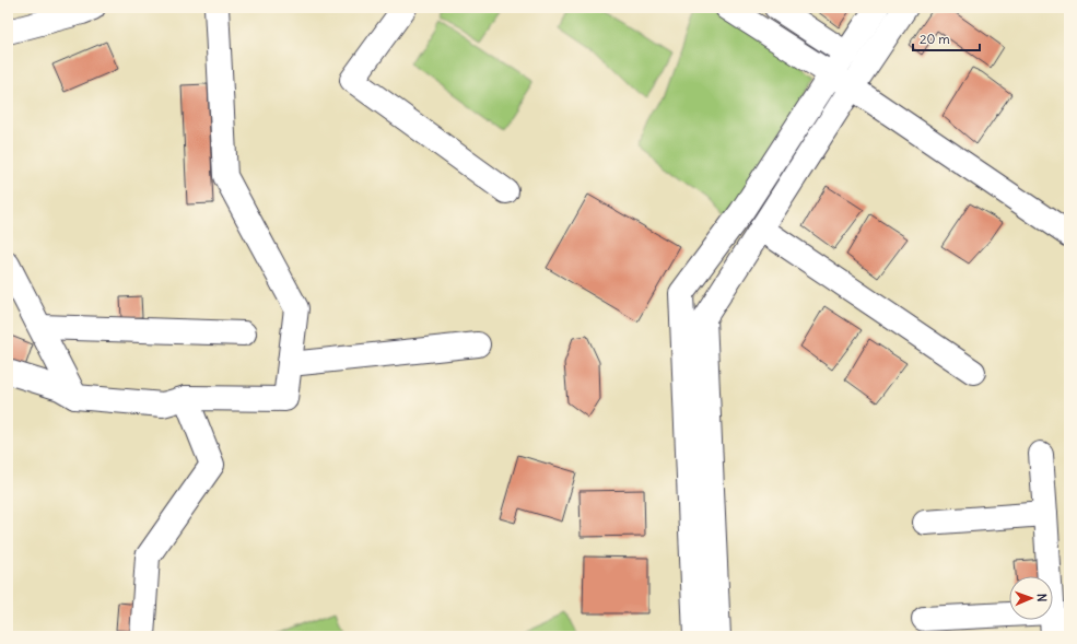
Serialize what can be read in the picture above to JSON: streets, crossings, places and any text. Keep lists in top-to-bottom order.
{
  "scale_bar": "20 m",
  "north": "right"
}
